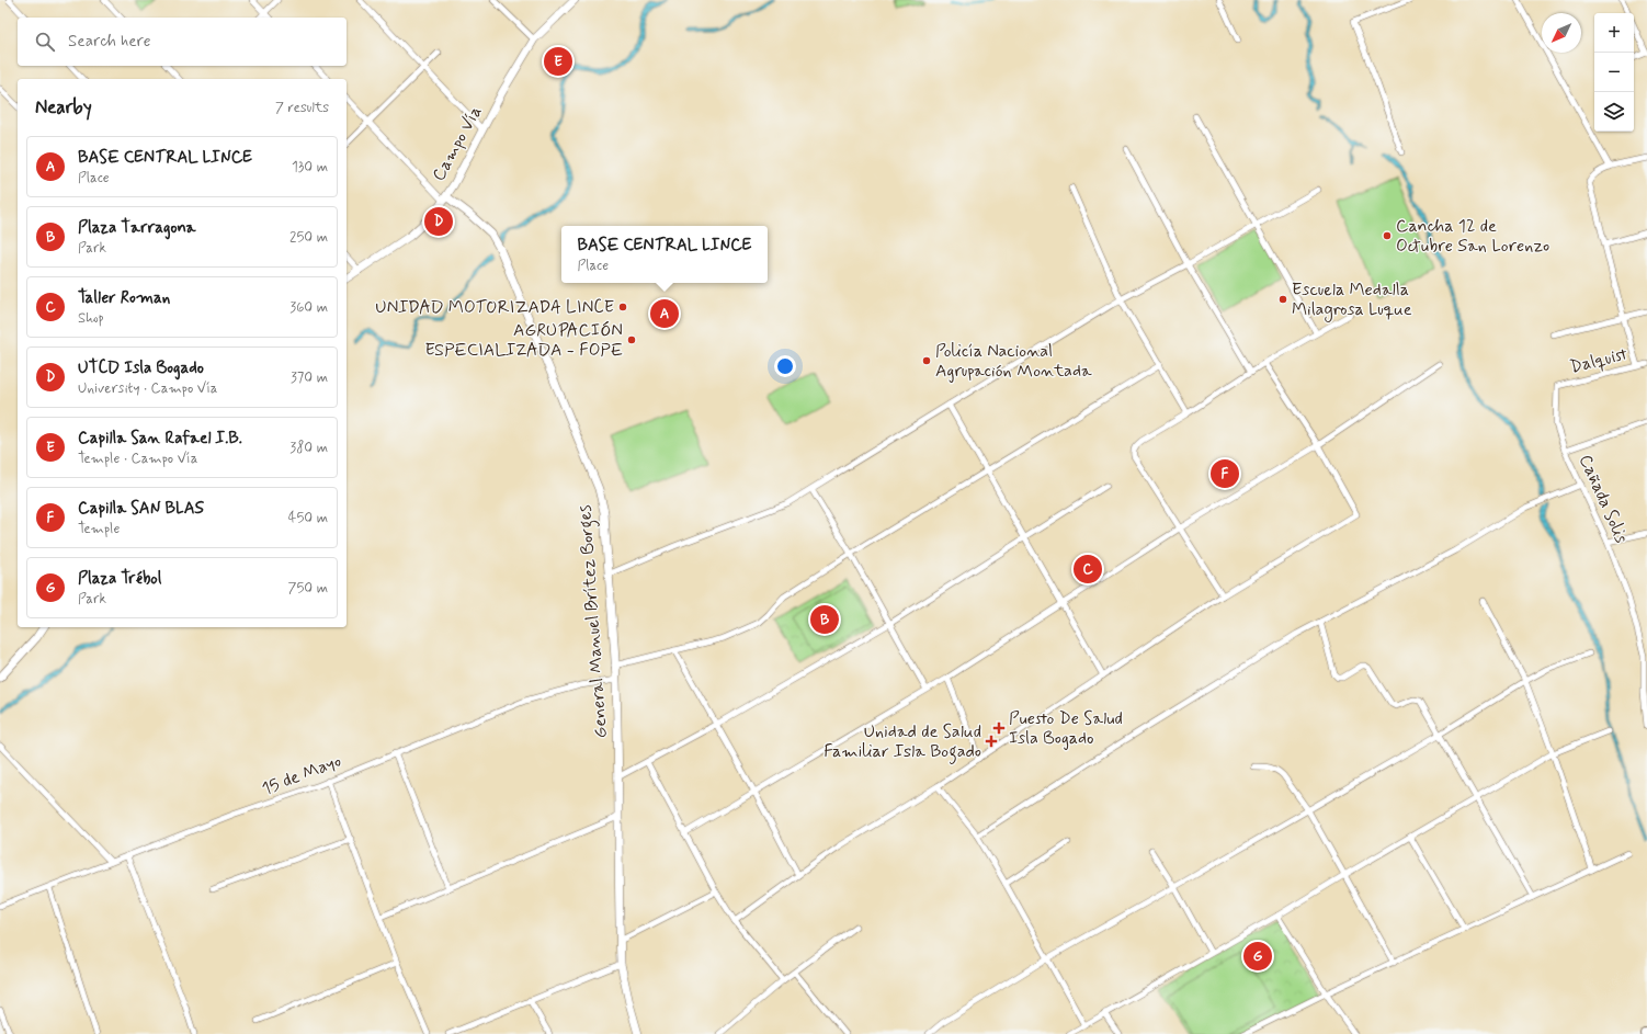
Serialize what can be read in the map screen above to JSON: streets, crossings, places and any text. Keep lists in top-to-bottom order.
{
  "streets": {
    "street": [
      "Campo Vía",
      "Dalquist",
      "Cañada Solis",
      "General Manuel Brítez Borges",
      "15 de Mayo"
    ]
  },
  "crossings": [
    ["Campo Vía", "General Manuel Brítez Borges"],
    ["Dalquist", "Cañada Solis"],
    ["General Manuel Brítez Borges", "15 de Mayo"]
  ],
  "places": {
    "other": [
      "Cancha 12 de Octubre San Lorenzo",
      "Escuela Medalla Milagrosa Luque",
      "UNIDAD MOTORIZADA LINCE",
      "AGRUPACIÓN ESPECIALIZADA - FOPE",
      "Policía Nacional Agrupación Montada"
    ],
    "health": ["Puesto De Salud Isla Bogado", "Unidad de Salud Familiar Isla Bogado"]
  },
  "north": "bottom left",
  "page": {
    "map_buttons": ["+", "−"],
    "search": "Search here",
    "pins": [
      "E",
      "D",
      "A",
      "F",
      "C",
      "B",
      "G"
    ],
    "heading": ["Nearby", "7 results"],
    "list": [
      {
        "mark": "A",
        "name": "BASE CENTRAL LINCE",
        "note": "Place",
        "value": "130 m"
      },
      {
        "mark": "B",
        "name": "Plaza Tarragona",
        "note": "Park",
        "value": "250 m"
      },
      {
        "mark": "C",
        "name": "Taller Roman",
        "note": "Shop",
        "value": "360 m"
      },
      {
        "mark": "D",
        "name": "UTCD Isla Bogado",
        "note": "University · Campo Vía",
        "value": "370 m"
      },
      {
        "mark": "E",
        "name": "Capilla San Rafael I.B.",
        "note": "Temple · Campo Vía",
        "value": "380 m"
      },
      {
        "mark": "F",
        "name": "Capilla SAN BLAS",
        "note": "Temple",
        "value": "450 m"
      },
      {
        "mark": "G",
        "name": "Plaza Trébol",
        "note": "Park",
        "value": "750 m"
      }
    ],
    "popup": ["BASE CENTRAL LINCE", "Place"]
  }
}
